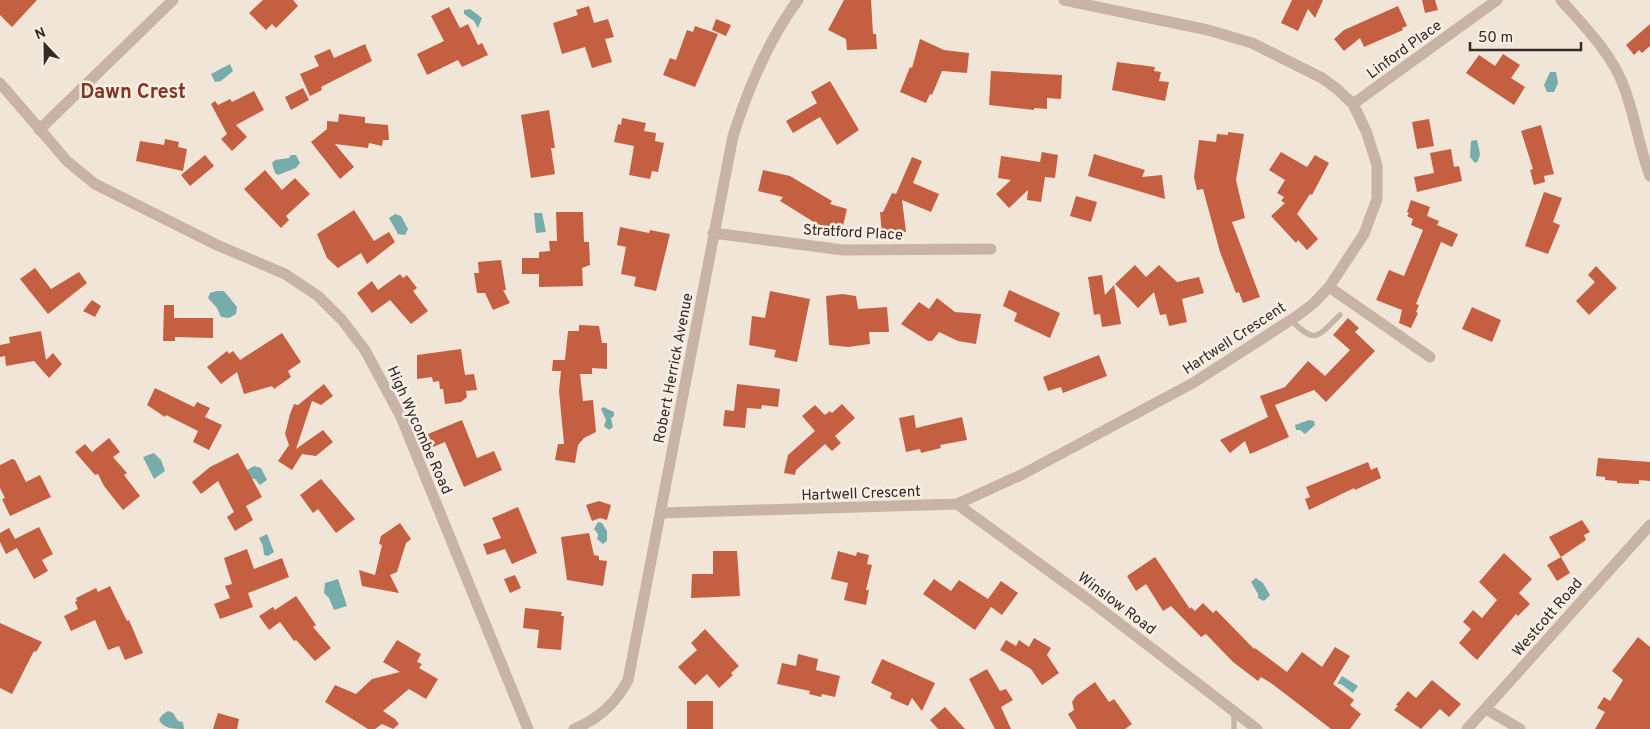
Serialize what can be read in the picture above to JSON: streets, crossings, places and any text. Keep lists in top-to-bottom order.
{
  "streets": {
    "street": [
      "Linford Place",
      "Stratford Place",
      "Hartwell Crescent",
      "Robert Herrick Avenue",
      "High Wycombe Road",
      "Winslow Road",
      "Westcott Road"
    ]
  },
  "crossings": [
    ["Linford Place", "Hartwell Crescent"],
    ["Stratford Place", "Robert Herrick Avenue"],
    ["Hartwell Crescent", "Robert Herrick Avenue"],
    ["Hartwell Crescent", "Winslow Road"]
  ],
  "districts": ["Dawn Crest"],
  "scale_bar": "50 m",
  "north": "top"
}
